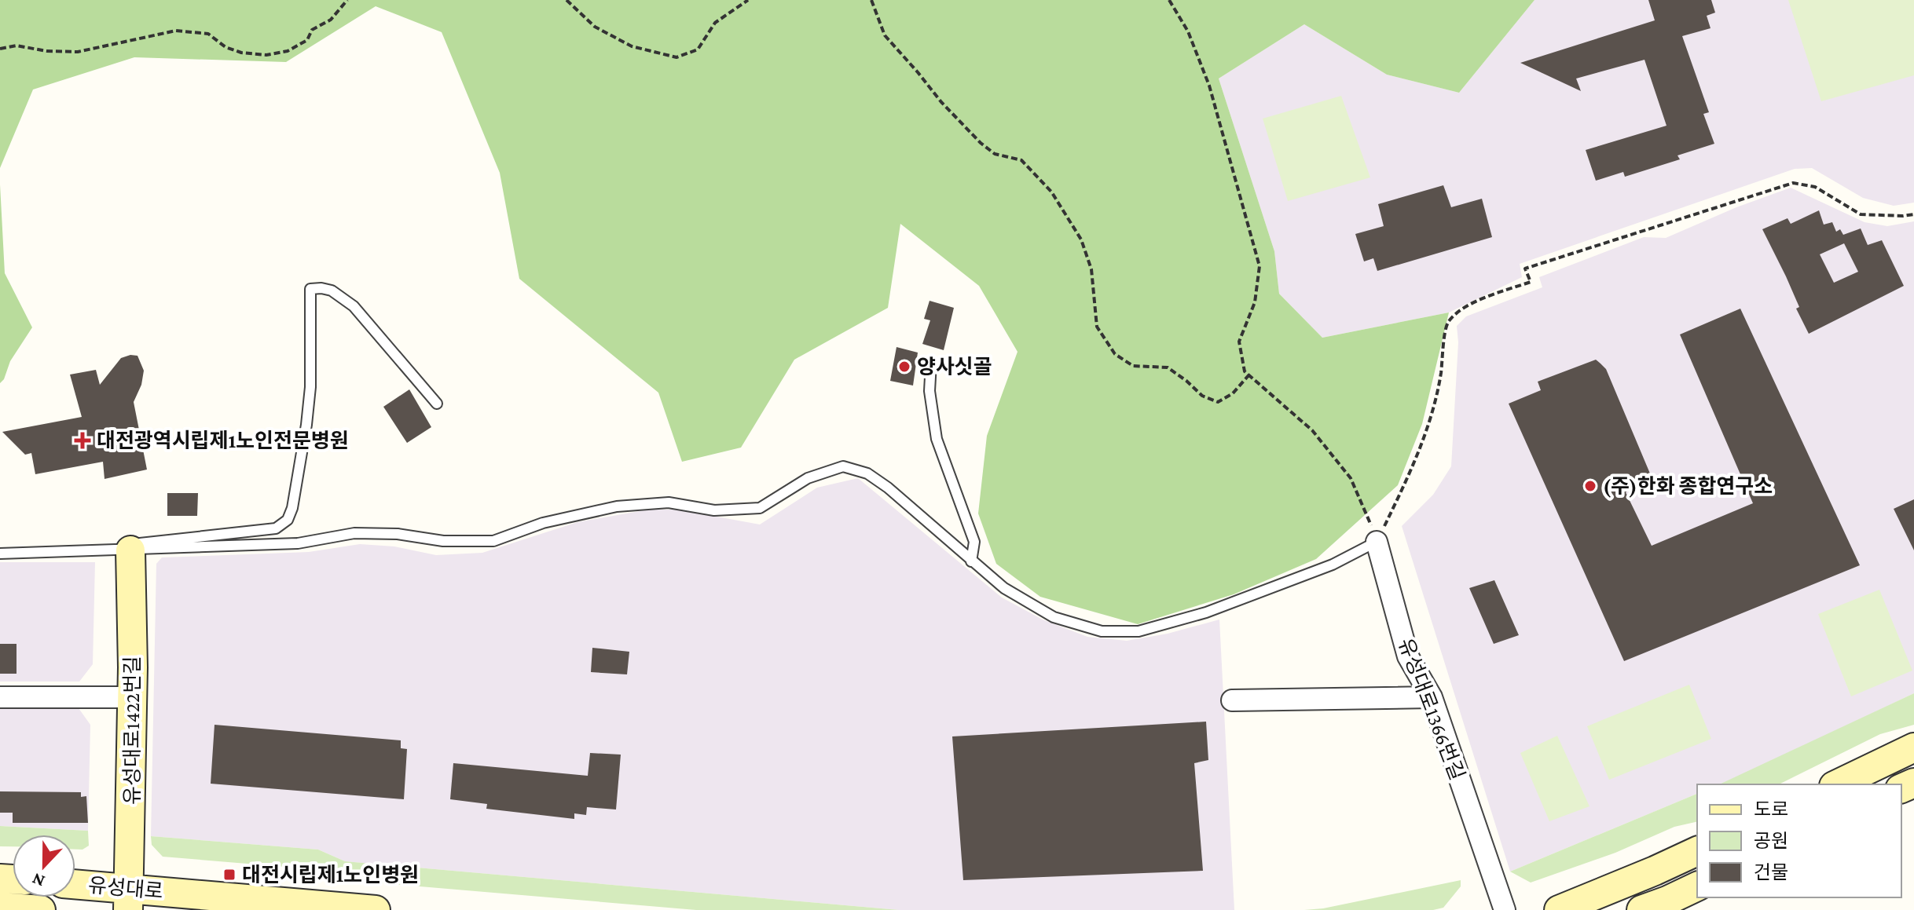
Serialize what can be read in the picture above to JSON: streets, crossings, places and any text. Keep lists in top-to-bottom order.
{
  "streets": {
    "main road": ["유성대로1422번길", "유성대로"],
    "street": ["유성대로1366번길"]
  },
  "crossings": [
    ["유성대로1422번길", "유성대로"]
  ],
  "places": {
    "other": ["양사싯골", "(주)한화 종합연구소"],
    "health": ["대전광역시립제1노인전문병원"],
    "transit": ["대전시립제1노인병원"]
  },
  "legend": ["도로", "공원", "건물"],
  "north": "bottom"
}
